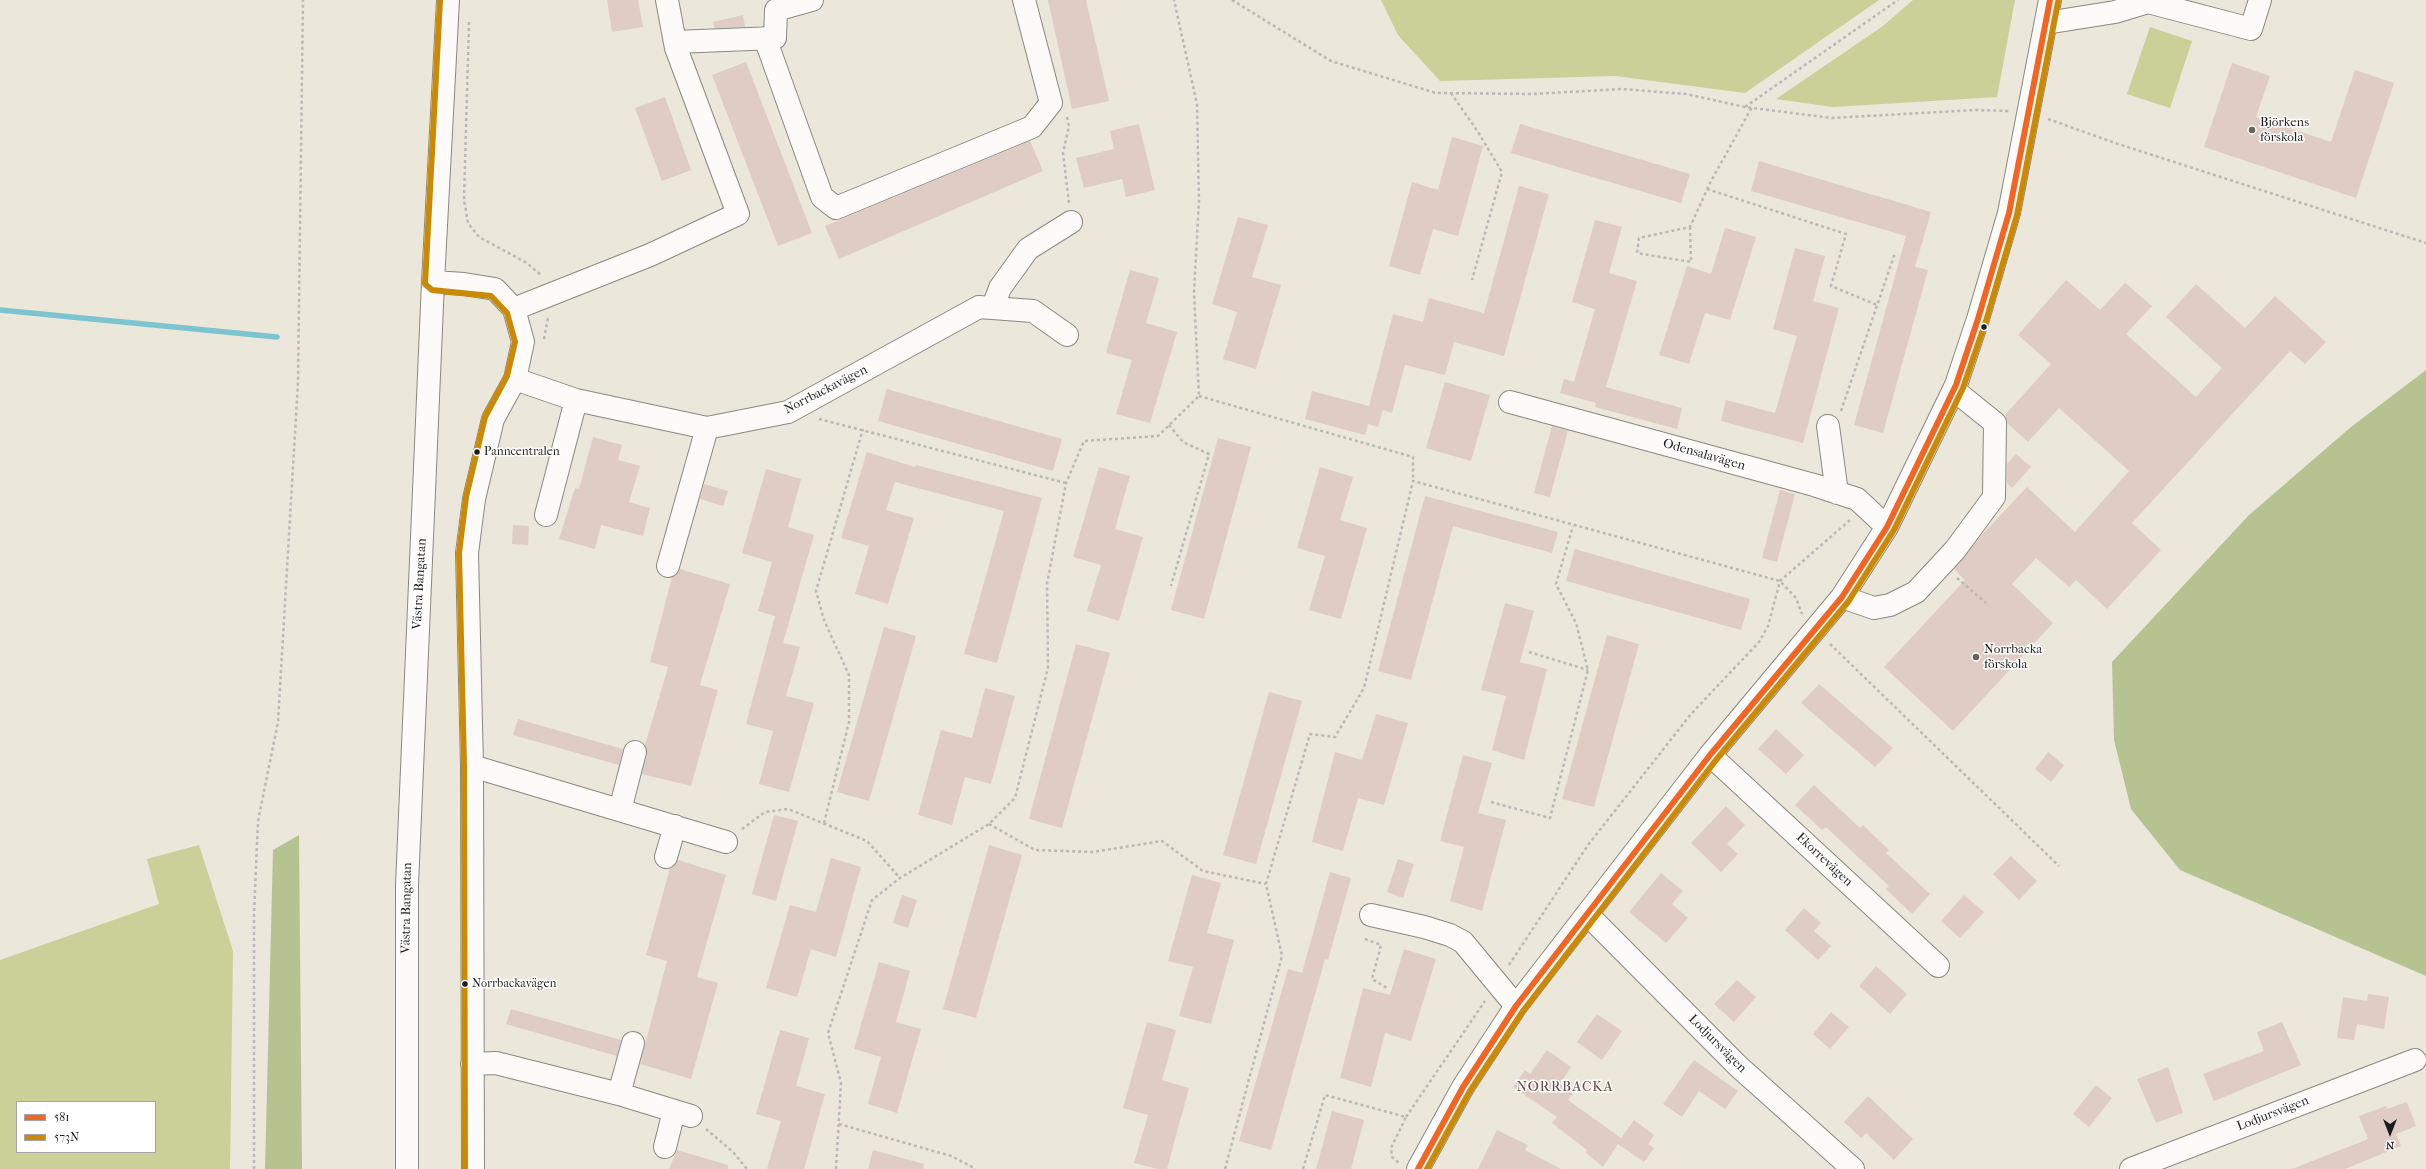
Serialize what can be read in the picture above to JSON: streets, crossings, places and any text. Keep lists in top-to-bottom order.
{
  "streets": {
    "street": [
      "Norrbackavägen",
      "Odensalavägen",
      "Västra Bangatan",
      "Ekorrevägen",
      "Lodjursvägen"
    ]
  },
  "districts": ["NORRBACKA"],
  "places": [
    "Björkens förskola",
    "Panncentralen",
    "Norrbacka förskola",
    "Norrbackavägen"
  ],
  "lines": ["transit line 581", "transit line 573N"],
  "legend": ["581", "573N"],
  "north": "bottom"
}
